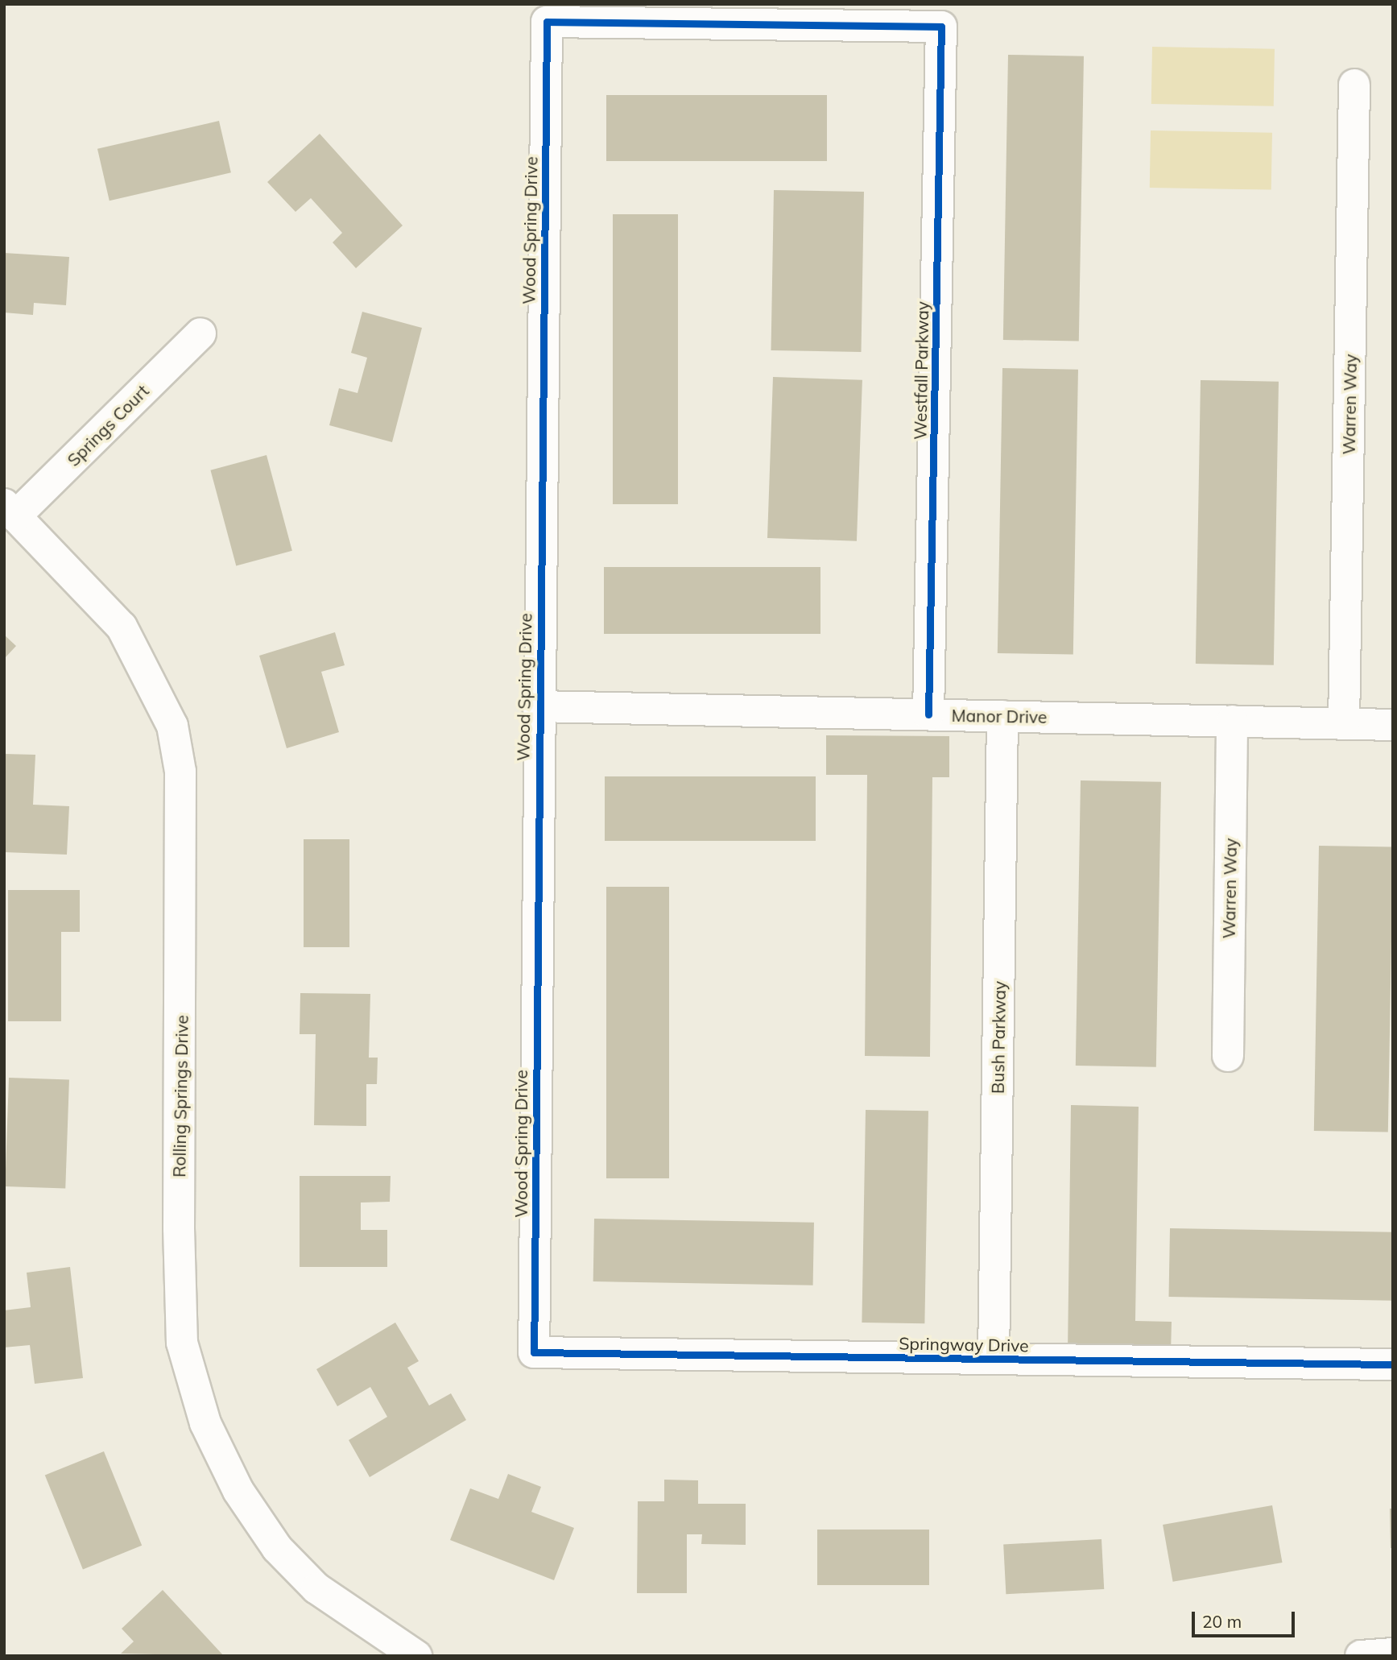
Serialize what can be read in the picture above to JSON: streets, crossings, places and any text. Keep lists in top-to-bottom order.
{
  "streets": {
    "street": [
      "Wood Spring Drive",
      "Westfall Parkway",
      "Warren Way",
      "Springs Court",
      "Manor Drive",
      "Bush Parkway",
      "Rolling Springs Drive",
      "Springway Drive"
    ]
  },
  "crossings": [
    ["Wood Spring Drive", "Westfall Parkway"],
    ["Wood Spring Drive", "Manor Drive"],
    ["Wood Spring Drive", "Springway Drive"],
    ["Westfall Parkway", "Manor Drive"],
    ["Warren Way", "Manor Drive"],
    ["Springs Court", "Rolling Springs Drive"],
    ["Manor Drive", "Bush Parkway"],
    ["Bush Parkway", "Springway Drive"]
  ],
  "scale_bar": "20 m"
}
